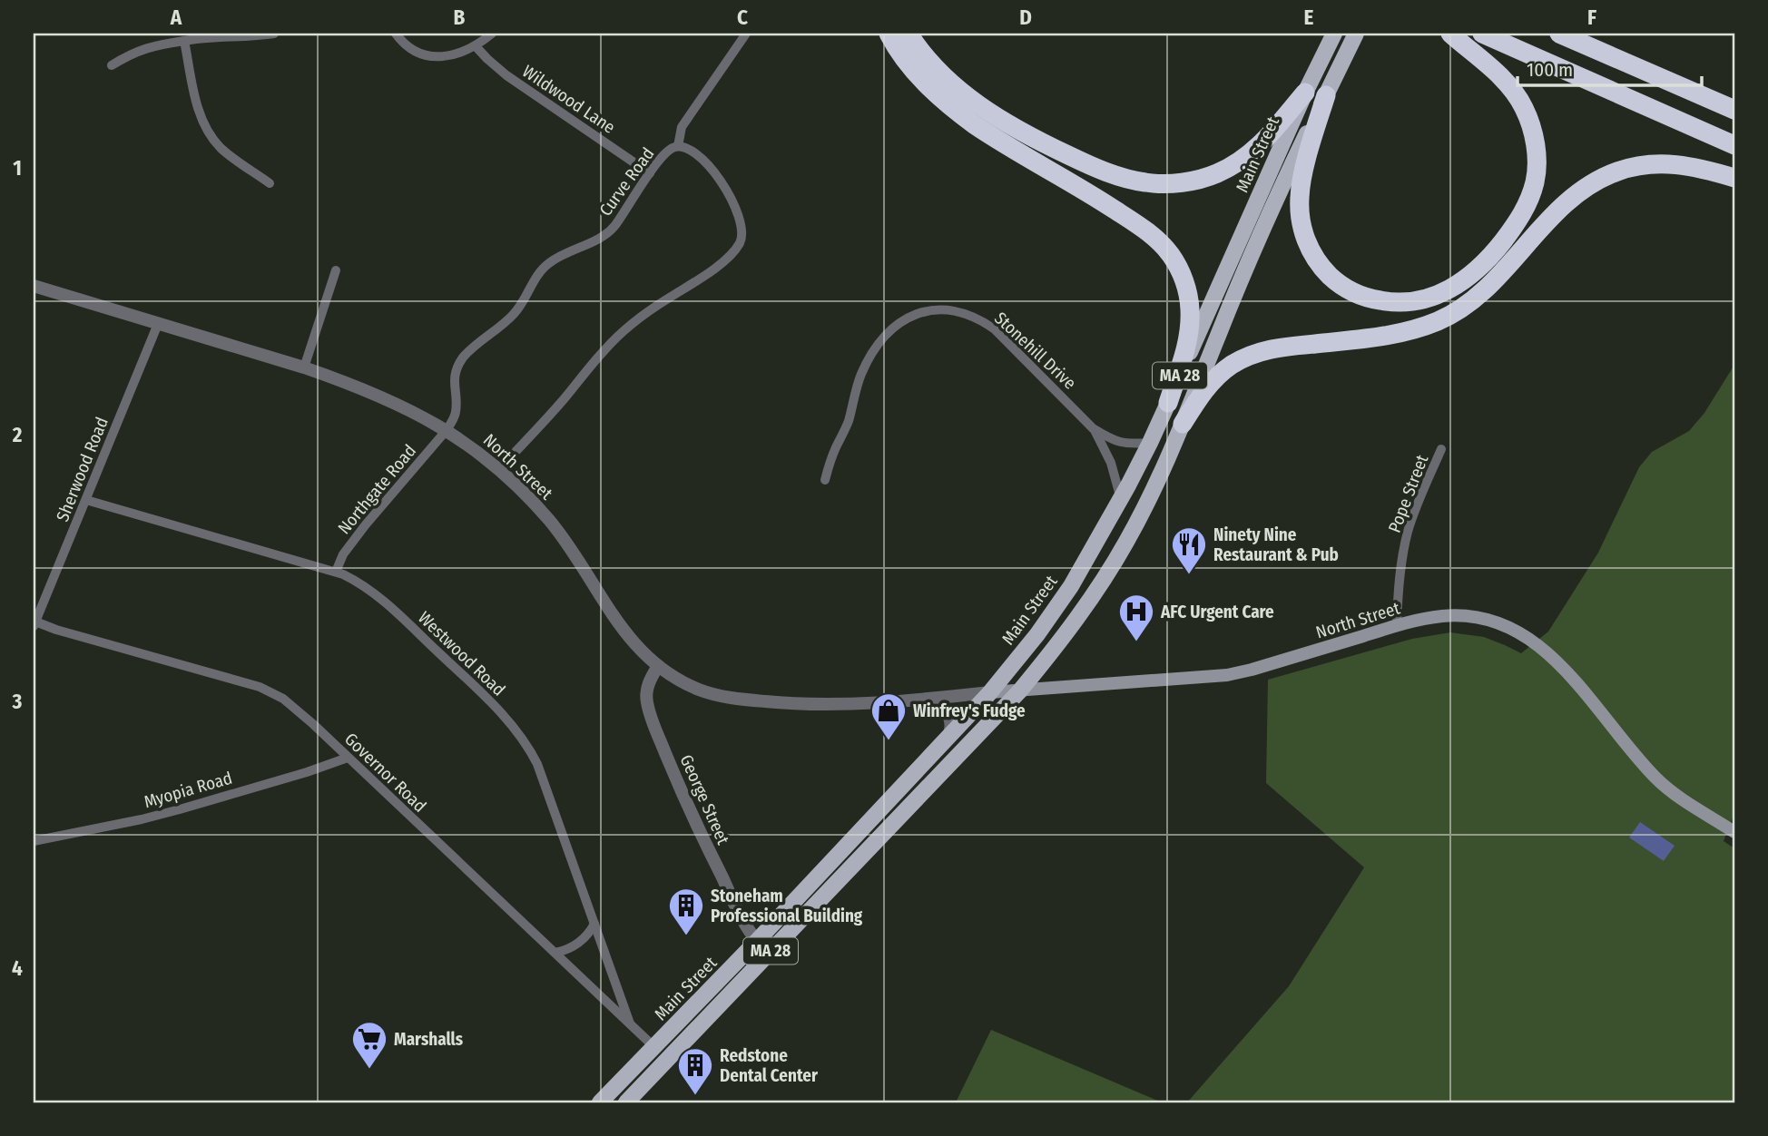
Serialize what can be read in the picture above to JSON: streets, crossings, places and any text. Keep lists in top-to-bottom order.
{
  "streets": {
    "main road": ["Main Street", "MA 28", "North Street"],
    "street": [
      "Wildwood Lane",
      "Curve Road",
      "Stonehill Drive",
      "Sherwood Road",
      "Northgate Road",
      "Pope Street",
      "Westwood Road",
      "Governor Road",
      "Myopia Road",
      "George Street"
    ]
  },
  "crossings": [
    ["Wildwood Lane", "Curve Road"],
    ["Main Street", "Stonehill Drive"],
    ["Main Street", "North Street"],
    ["Main Street", "Governor Road"],
    ["Main Street", "George Street"],
    ["Curve Road", "North Street"],
    ["Curve Road", "Northgate Road"],
    ["North Street", "Sherwood Road"],
    ["North Street", "Northgate Road"],
    ["North Street", "Pope Street"],
    ["North Street", "George Street"],
    ["Sherwood Road", "Westwood Road"],
    ["Sherwood Road", "Governor Road"],
    ["Northgate Road", "Westwood Road"],
    ["Westwood Road", "Governor Road"],
    ["Governor Road", "Myopia Road"]
  ],
  "places": {
    "restaurant": ["Ninety Nine Restaurant & Pub"],
    "hospital": ["AFC Urgent Care"],
    "shop": ["Winfrey's Fudge"],
    "building": ["Stoneham Professional Building", "Redstone Dental Center"],
    "supermarket": ["Marshalls"]
  },
  "scale_bar": "100 m",
  "grid": {
    "columns": [
      "A",
      "B",
      "C",
      "D",
      "E",
      "F"
    ],
    "rows": [
      "1",
      "2",
      "3",
      "4"
    ]
  }
}
